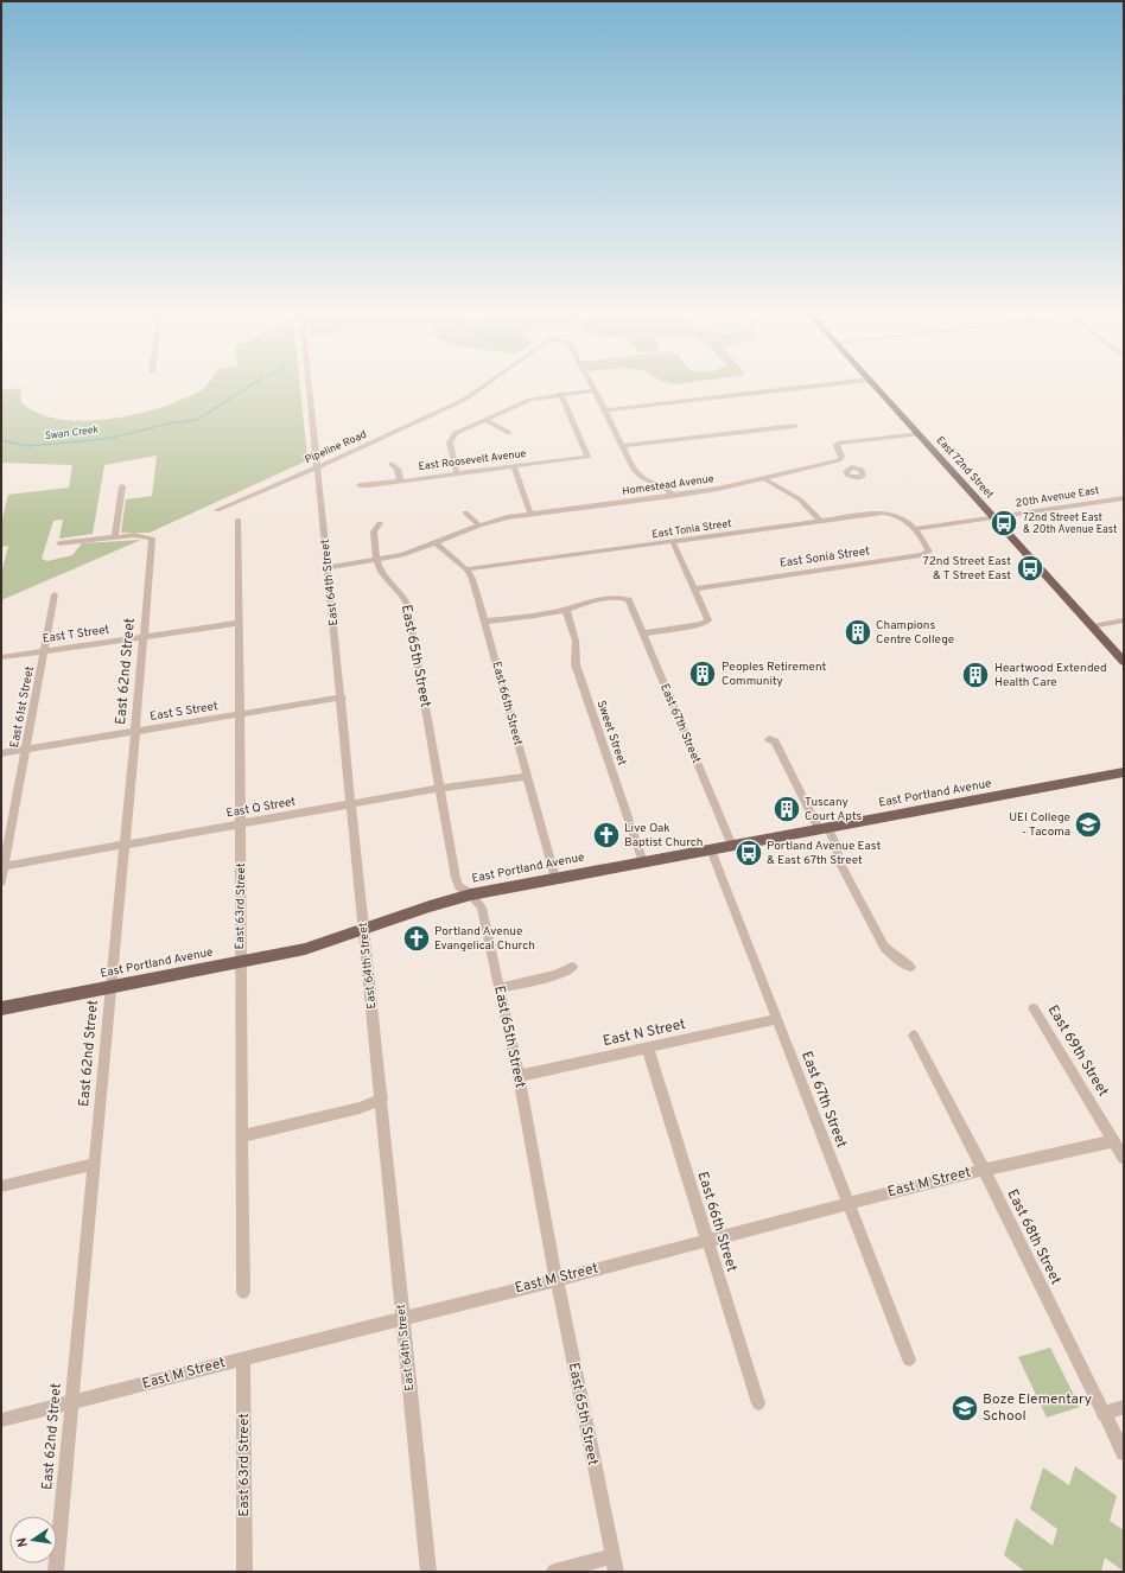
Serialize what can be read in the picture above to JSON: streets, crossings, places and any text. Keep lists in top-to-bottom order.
{
  "streets": {
    "main road": ["East 72nd Street", "East Portland Avenue"],
    "street": [
      "Pipeline Road",
      "East Roosevelt Avenue",
      "Homestead Avenue",
      "20th Avenue East",
      "East Tonia Street",
      "East Sonia Street",
      "East 64th Street",
      "East T Street",
      "East 65th Street",
      "East 62nd Street",
      "East 66th Street",
      "East 61st Street",
      "East S Street",
      "East 67th Street",
      "Sweet Street",
      "East Q Street",
      "East 63rd Street",
      "East N Street",
      "East 69th Street",
      "East M Street",
      "East 68th Street"
    ]
  },
  "crossings": [
    ["Pipeline Road", "East 64th Street"],
    ["East 72nd Street", "20th Avenue East"],
    ["Homestead Avenue", "East 64th Street"],
    ["Homestead Avenue", "East 65th Street"],
    ["Homestead Avenue", "East 66th Street"],
    ["East Tonia Street", "East Sonia Street"],
    ["East Tonia Street", "East 66th Street"],
    ["East 64th Street", "East S Street"],
    ["East 64th Street", "East Portland Avenue"],
    ["East 64th Street", "East Q Street"],
    ["East 64th Street", "East M Street"],
    ["East T Street", "East 62nd Street"],
    ["East T Street", "East 61st Street"],
    ["East T Street", "East 63rd Street"],
    ["East 65th Street", "East Portland Avenue"],
    ["East 65th Street", "East Q Street"],
    ["East 65th Street", "East N Street"],
    ["East 65th Street", "East M Street"],
    ["East 62nd Street", "East S Street"],
    ["East 62nd Street", "East Portland Avenue"],
    ["East 62nd Street", "East Q Street"],
    ["East 62nd Street", "East M Street"],
    ["East 66th Street", "East Portland Avenue"],
    ["East 66th Street", "East Q Street"],
    ["East 66th Street", "East N Street"],
    ["East 66th Street", "East M Street"],
    ["East 61st Street", "East S Street"],
    ["East 61st Street", "East Q Street"],
    ["East S Street", "East 63rd Street"],
    ["East 67th Street", "Sweet Street"],
    ["East 67th Street", "East Portland Avenue"],
    ["East 67th Street", "East N Street"],
    ["East 67th Street", "East M Street"],
    ["Sweet Street", "East Portland Avenue"],
    ["East Portland Avenue", "East 63rd Street"],
    ["East Q Street", "East 63rd Street"],
    ["East 63rd Street", "East M Street"],
    ["East 69th Street", "East M Street"],
    ["East M Street", "East 68th Street"]
  ],
  "water": ["Swan Creek"],
  "places": {
    "bus stop": ["72nd Street East & 20th Avenue East", "72nd Street East & T Street East", "Portland Avenue East & East 67th Street"],
    "building": [
      "Champions Centre College",
      "Peoples Retirement Community",
      "Heartwood Extended Health Care",
      "Tuscany Court Apts"
    ],
    "school or university": ["UEI College - Tacoma", "Boze Elementary School"],
    "church": ["Live Oak Baptist Church", "Portland Avenue Evangelical Church"]
  },
  "north": "left"
}
